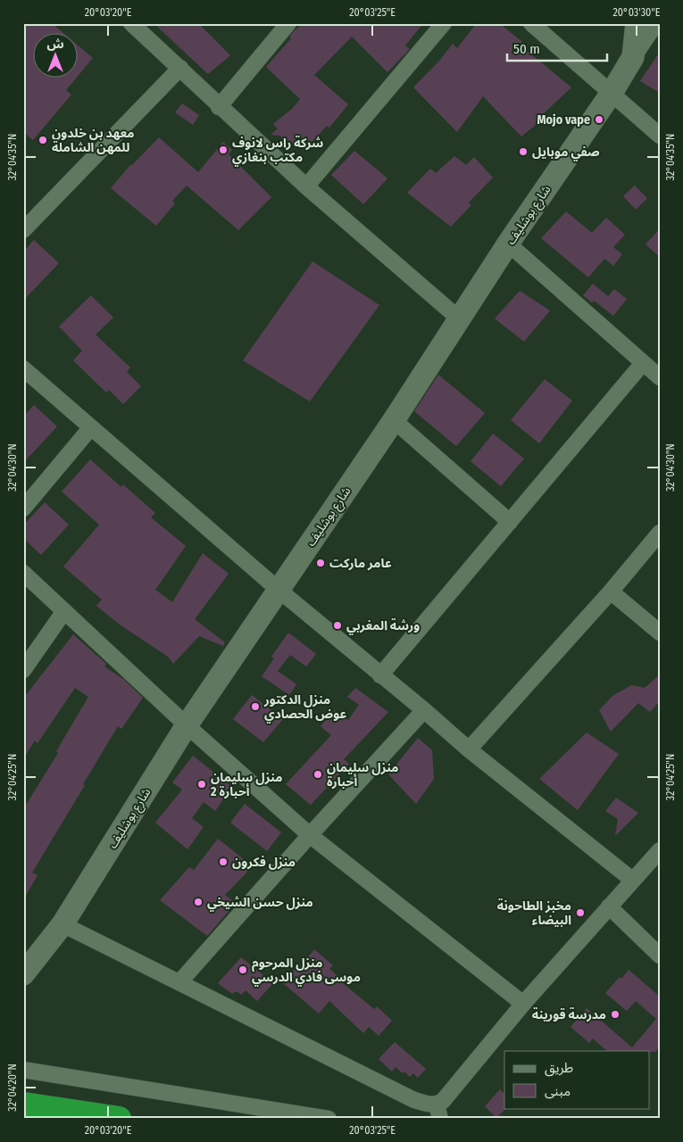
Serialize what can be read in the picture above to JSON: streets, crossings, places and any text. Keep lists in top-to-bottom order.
{
  "streets": {
    "street": ["شارع بوشليف"]
  },
  "places": [
    "Mojo vape",
    "معهد بن خلدون للمهن الشاملة",
    "شركة راس لانوف مكتب بنغازي",
    "صفي موبايل",
    "عامر ماركت",
    "ورشة المغربي",
    "منزل الدكتور عوض الحصادي",
    "منزل سليمان أحبارة",
    "منزل سليمان أحبارة 2",
    "منزل فكرون",
    "منزل حسن الشيخي",
    "مخبز الطاحونة البيضاء",
    "منزل المرحوم موسى فادي الدرسي",
    "مدرسة قورينة"
  ],
  "legend": ["طريق", "مبنى"],
  "scale_bar": "50 m",
  "north": "top",
  "coordinates": [
    "20°03'20\"E",
    "20°03'25\"E",
    "20°03'30\"E",
    "32°04'35\"N",
    "32°04'30\"N",
    "32°04'25\"N",
    "32°04'20\"N"
  ]
}
